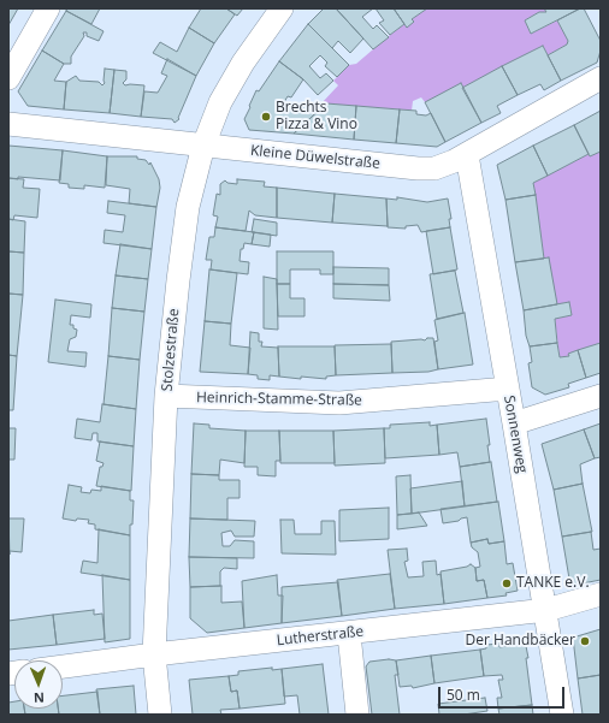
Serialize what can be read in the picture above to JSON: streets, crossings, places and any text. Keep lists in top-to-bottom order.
{
  "streets": {
    "street": [
      "Kleine Düwelstraße",
      "Stolzestraße",
      "Heinrich-Stamme-Straße",
      "Sonnenweg",
      "Lutherstraße"
    ]
  },
  "crossings": [
    ["Kleine Düwelstraße", "Stolzestraße"],
    ["Kleine Düwelstraße", "Sonnenweg"],
    ["Stolzestraße", "Heinrich-Stamme-Straße"],
    ["Stolzestraße", "Lutherstraße"],
    ["Heinrich-Stamme-Straße", "Sonnenweg"],
    ["Sonnenweg", "Lutherstraße"]
  ],
  "places": ["Brechts Pizza & Vino", "TANKE e.V.", "Der Handbäcker"],
  "scale_bar": "50 m",
  "north": "bottom"
}
